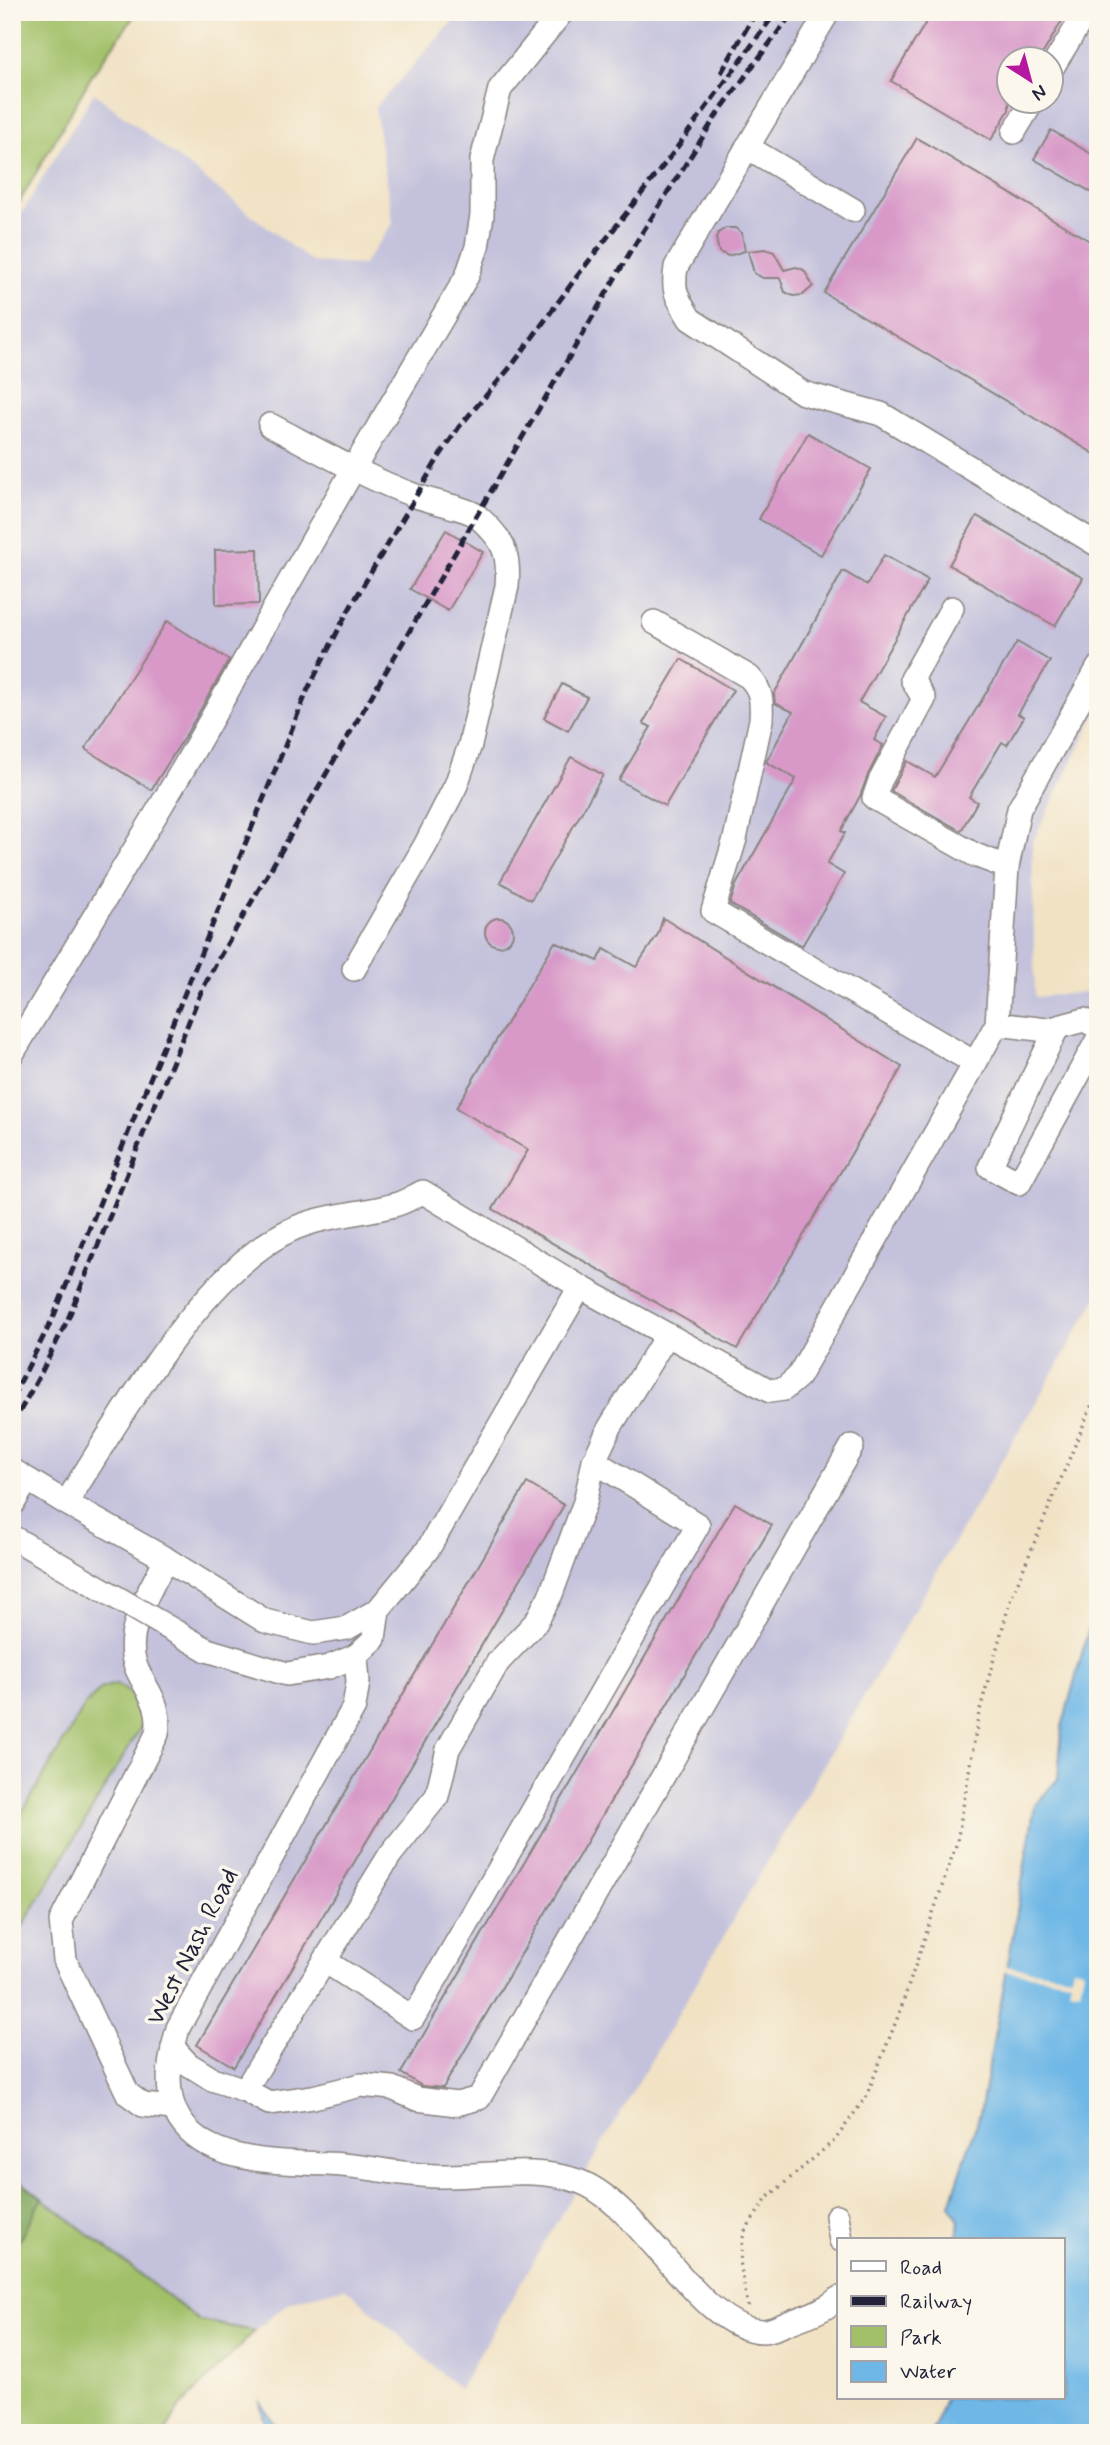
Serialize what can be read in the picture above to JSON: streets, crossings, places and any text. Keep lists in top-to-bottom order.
{
  "streets": {
    "street": ["West Nash Road"]
  },
  "legend": [
    "Road",
    "Railway",
    "Park",
    "Water"
  ],
  "north": "bottom right"
}
